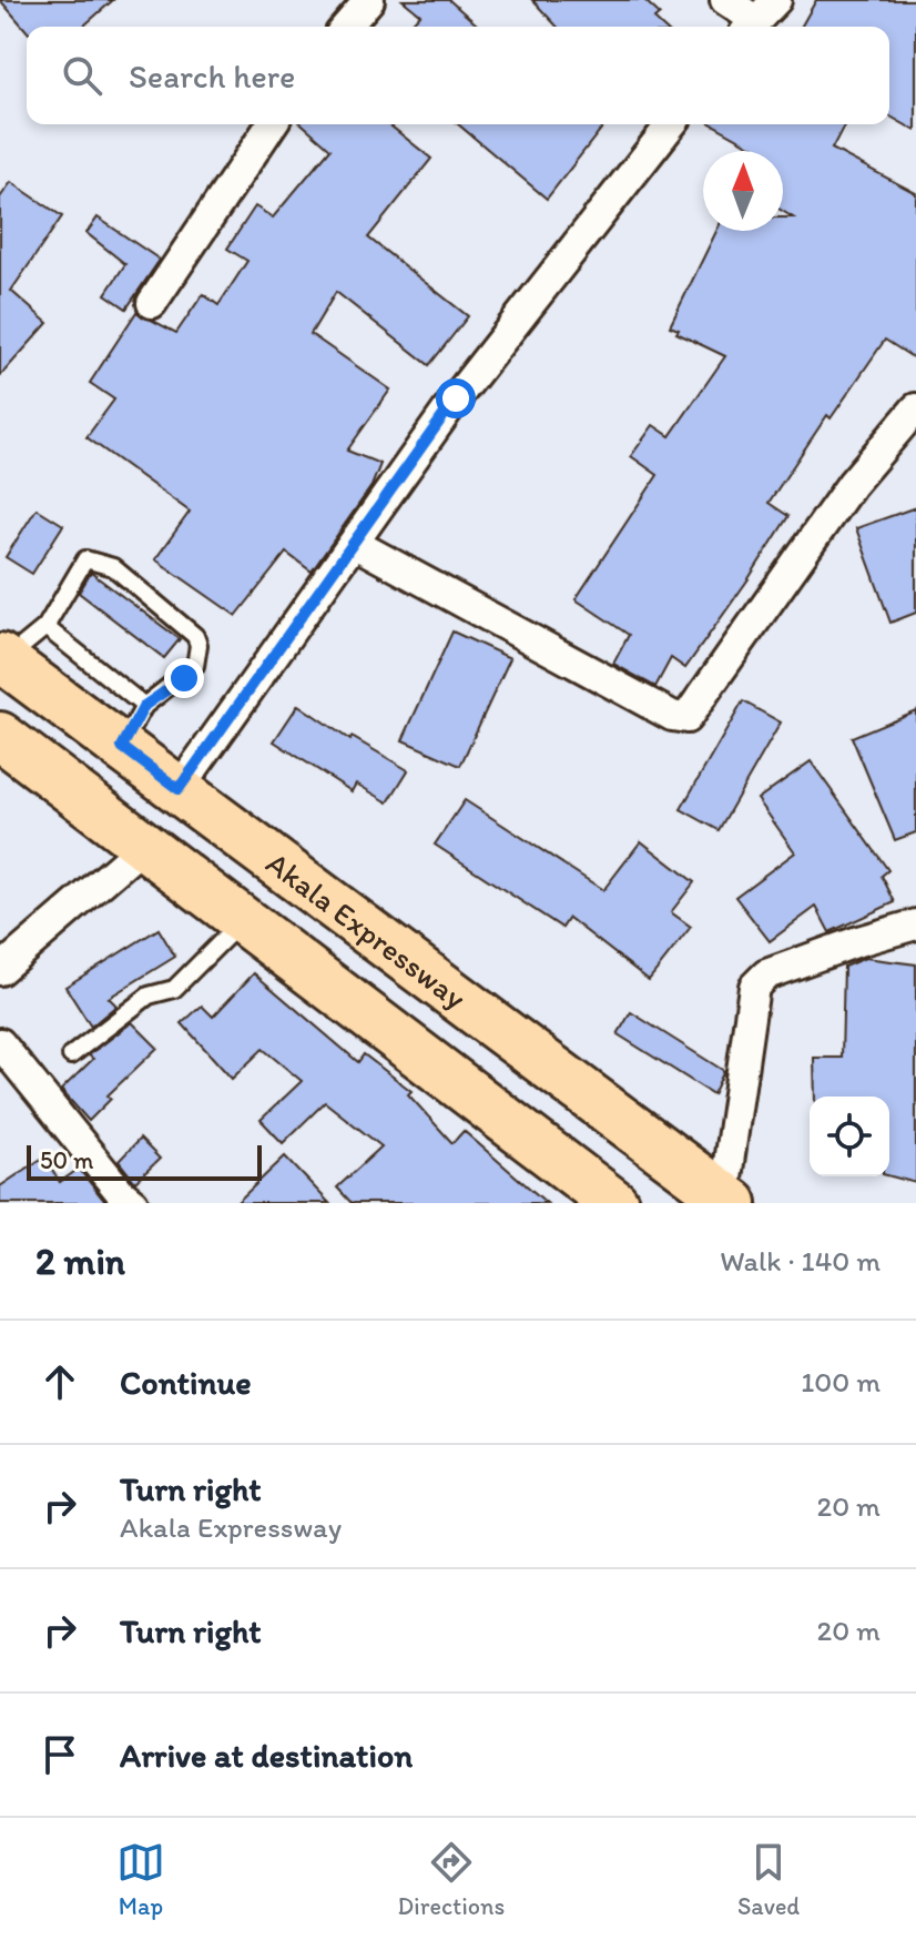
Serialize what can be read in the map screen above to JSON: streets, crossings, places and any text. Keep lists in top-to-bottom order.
{
  "streets": {
    "main road": ["Akala Expressway"]
  },
  "scale_bar": "50 m",
  "north": "top",
  "page": {
    "search": "Search here",
    "scale": "50 m",
    "heading": ["2 min", "Walk · 140 m"],
    "list": [
      ["Continue", "100 m"],
      ["Turn right", "Akala Expressway", "20 m"],
      ["Turn right", "20 m"],
      "Arrive at destination"
    ],
    "nav": ["Map", "Directions", "Saved"]
  }
}
